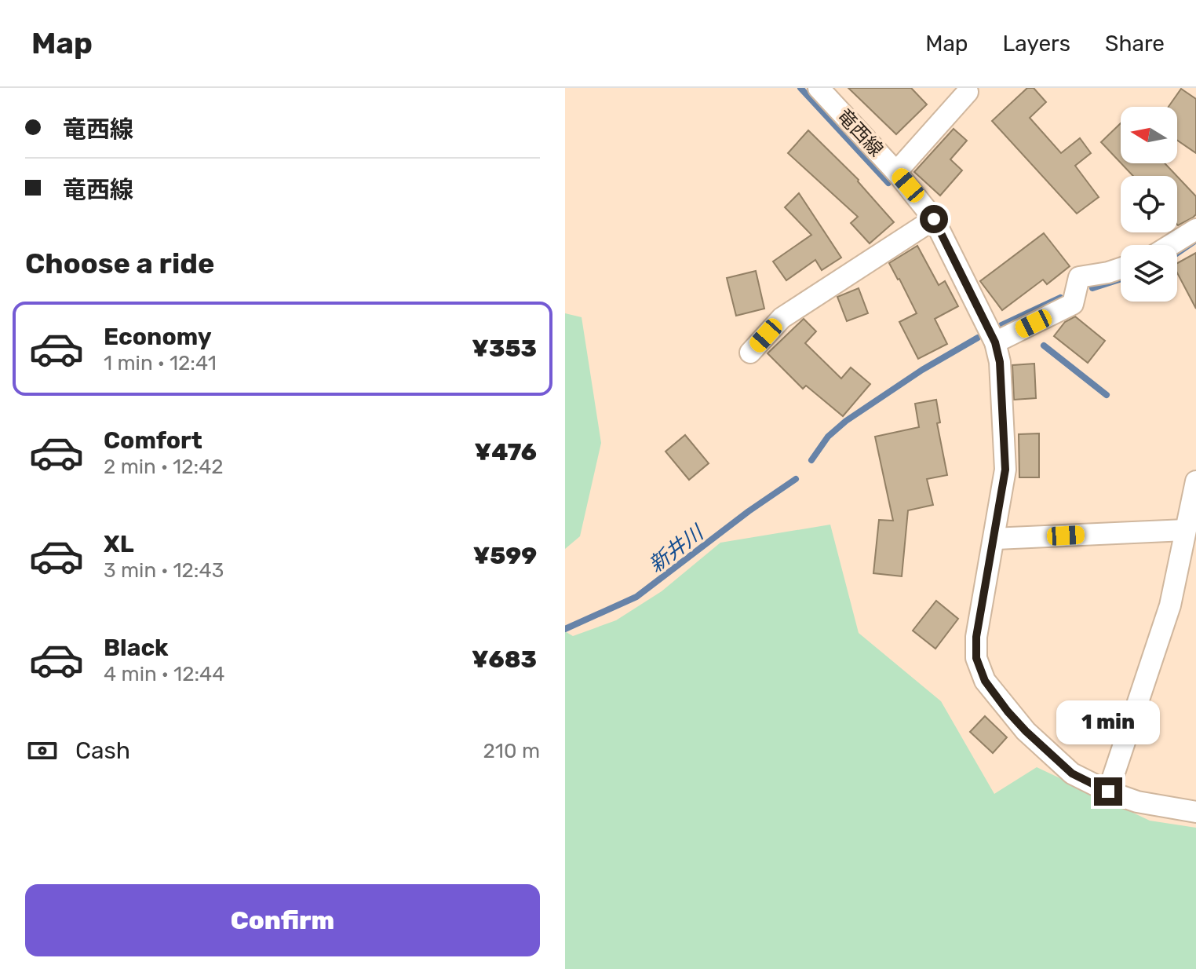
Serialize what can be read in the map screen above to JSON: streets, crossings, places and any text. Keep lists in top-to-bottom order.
{
  "streets": {
    "street": ["竜西線"]
  },
  "water": ["新井川"],
  "north": "left",
  "page": {
    "header": "Map",
    "nav": ["Map", "Layers", "Share"],
    "banner": ["竜西線", "竜西線"],
    "heading": "Choose a ride",
    "list": [
      {
        "name": "Economy",
        "note": "1 min · 12:41",
        "value": "¥353"
      },
      {
        "name": "Comfort",
        "note": "2 min · 12:42",
        "value": "¥476"
      },
      {
        "name": "XL",
        "note": "3 min · 12:43",
        "value": "¥599"
      },
      {
        "name": "Black",
        "note": "4 min · 12:44",
        "value": "¥683"
      }
    ],
    "bubble": "1 min",
    "pay": ["Cash", "210 m"],
    "buttons": "Confirm"
  }
}
